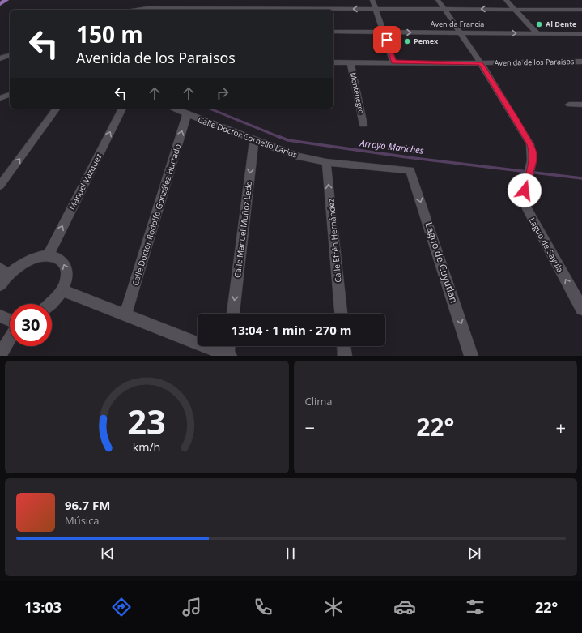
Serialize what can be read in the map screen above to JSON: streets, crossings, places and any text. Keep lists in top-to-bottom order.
{
  "streets": {
    "street": [
      "Avenida Francia",
      "Avenida de los Paraisos",
      "Montenegro",
      "Calle Doctor Cornelio Larios",
      "Manuel Vazquez",
      "Calle Doctor Rodolfo González Hurtado",
      "Calle Manuel Muñoz Ledo",
      "Calle Efrén Hernández",
      "Laguo de Sayula",
      "Laguo de Cuyutlan"
    ]
  },
  "crossings": [
    ["Avenida de los Paraisos", "Montenegro"],
    ["Avenida de los Paraisos", "Laguo de Sayula"],
    ["Calle Doctor Cornelio Larios", "Calle Doctor Rodolfo González Hurtado"],
    ["Calle Doctor Cornelio Larios", "Calle Manuel Muñoz Ledo"],
    ["Calle Doctor Cornelio Larios", "Calle Efrén Hernández"],
    ["Calle Doctor Cornelio Larios", "Laguo de Cuyutlan"],
    ["Calle Efrén Hernández", "Laguo de Cuyutlan"]
  ],
  "one_way": [
    "Calle Doctor Rodolfo González Hurtado",
    "Calle Manuel Muñoz Ledo",
    "Calle Efrén Hernández",
    "Laguo de Sayula",
    "Laguo de Cuyutlan"
  ],
  "water": ["Arroyo Mariches"],
  "places": ["Al Dente", "Pemex"],
  "page": {
    "turn": ["150 m", "Avenida de los Paraisos"],
    "limit": "30",
    "trip": "13:04 · 1 min · 270 m",
    "tile": "Clima",
    "heat": ["−", "22°", "+"],
    "song": ["96.7 FM", "Música"],
    "tabs": ["13:03", "22°"],
    "gauge": ["23", "km/h"]
  }
}
